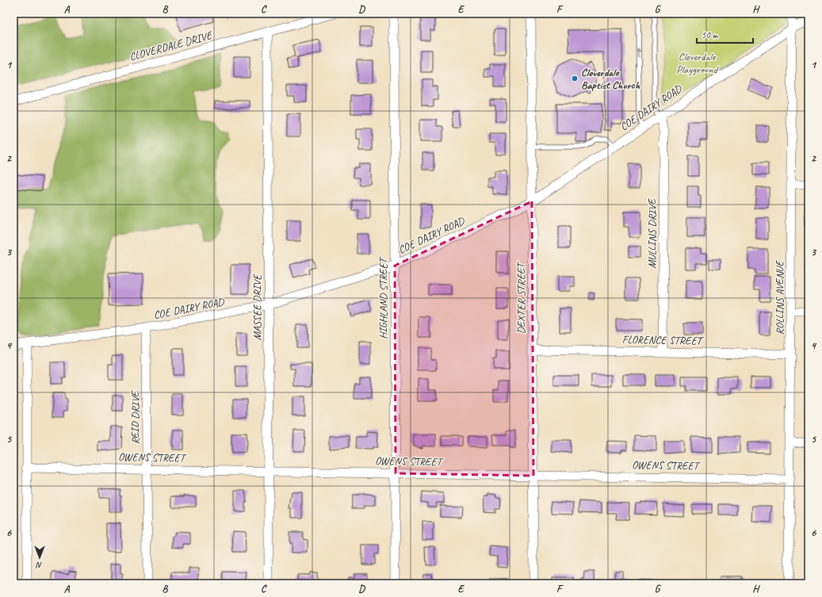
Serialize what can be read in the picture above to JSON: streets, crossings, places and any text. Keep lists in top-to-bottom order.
{
  "streets": {
    "street": [
      "CLOVERDALE DRIVE",
      "COE DAIRY ROAD",
      "MULLINS DRIVE",
      "ROLLINS AVENUE",
      "HIGHLAND STREET",
      "DEXTER STREET",
      "MASSEE DRIVE",
      "FLORENCE STREET",
      "REID DRIVE",
      "OWENS STREET"
    ]
  },
  "crossings": [
    ["CLOVERDALE DRIVE", "MASSEE DRIVE"],
    ["COE DAIRY ROAD", "MULLINS DRIVE"],
    ["COE DAIRY ROAD", "ROLLINS AVENUE"],
    ["COE DAIRY ROAD", "HIGHLAND STREET"],
    ["COE DAIRY ROAD", "DEXTER STREET"],
    ["COE DAIRY ROAD", "MASSEE DRIVE"],
    ["COE DAIRY ROAD", "REID DRIVE"],
    ["MULLINS DRIVE", "FLORENCE STREET"],
    ["ROLLINS AVENUE", "FLORENCE STREET"],
    ["ROLLINS AVENUE", "OWENS STREET"],
    ["HIGHLAND STREET", "OWENS STREET"],
    ["DEXTER STREET", "FLORENCE STREET"],
    ["DEXTER STREET", "OWENS STREET"],
    ["MASSEE DRIVE", "OWENS STREET"],
    ["REID DRIVE", "OWENS STREET"]
  ],
  "parks": ["Cloverdale Playground"],
  "places": ["Cloverdale Baptist Church"],
  "scale_bar": "50 m",
  "north": "bottom",
  "grid": {
    "columns": [
      "A",
      "B",
      "C",
      "D",
      "E",
      "F",
      "G",
      "H"
    ],
    "rows": [
      "1",
      "2",
      "3",
      "4",
      "5",
      "6"
    ]
  }
}
